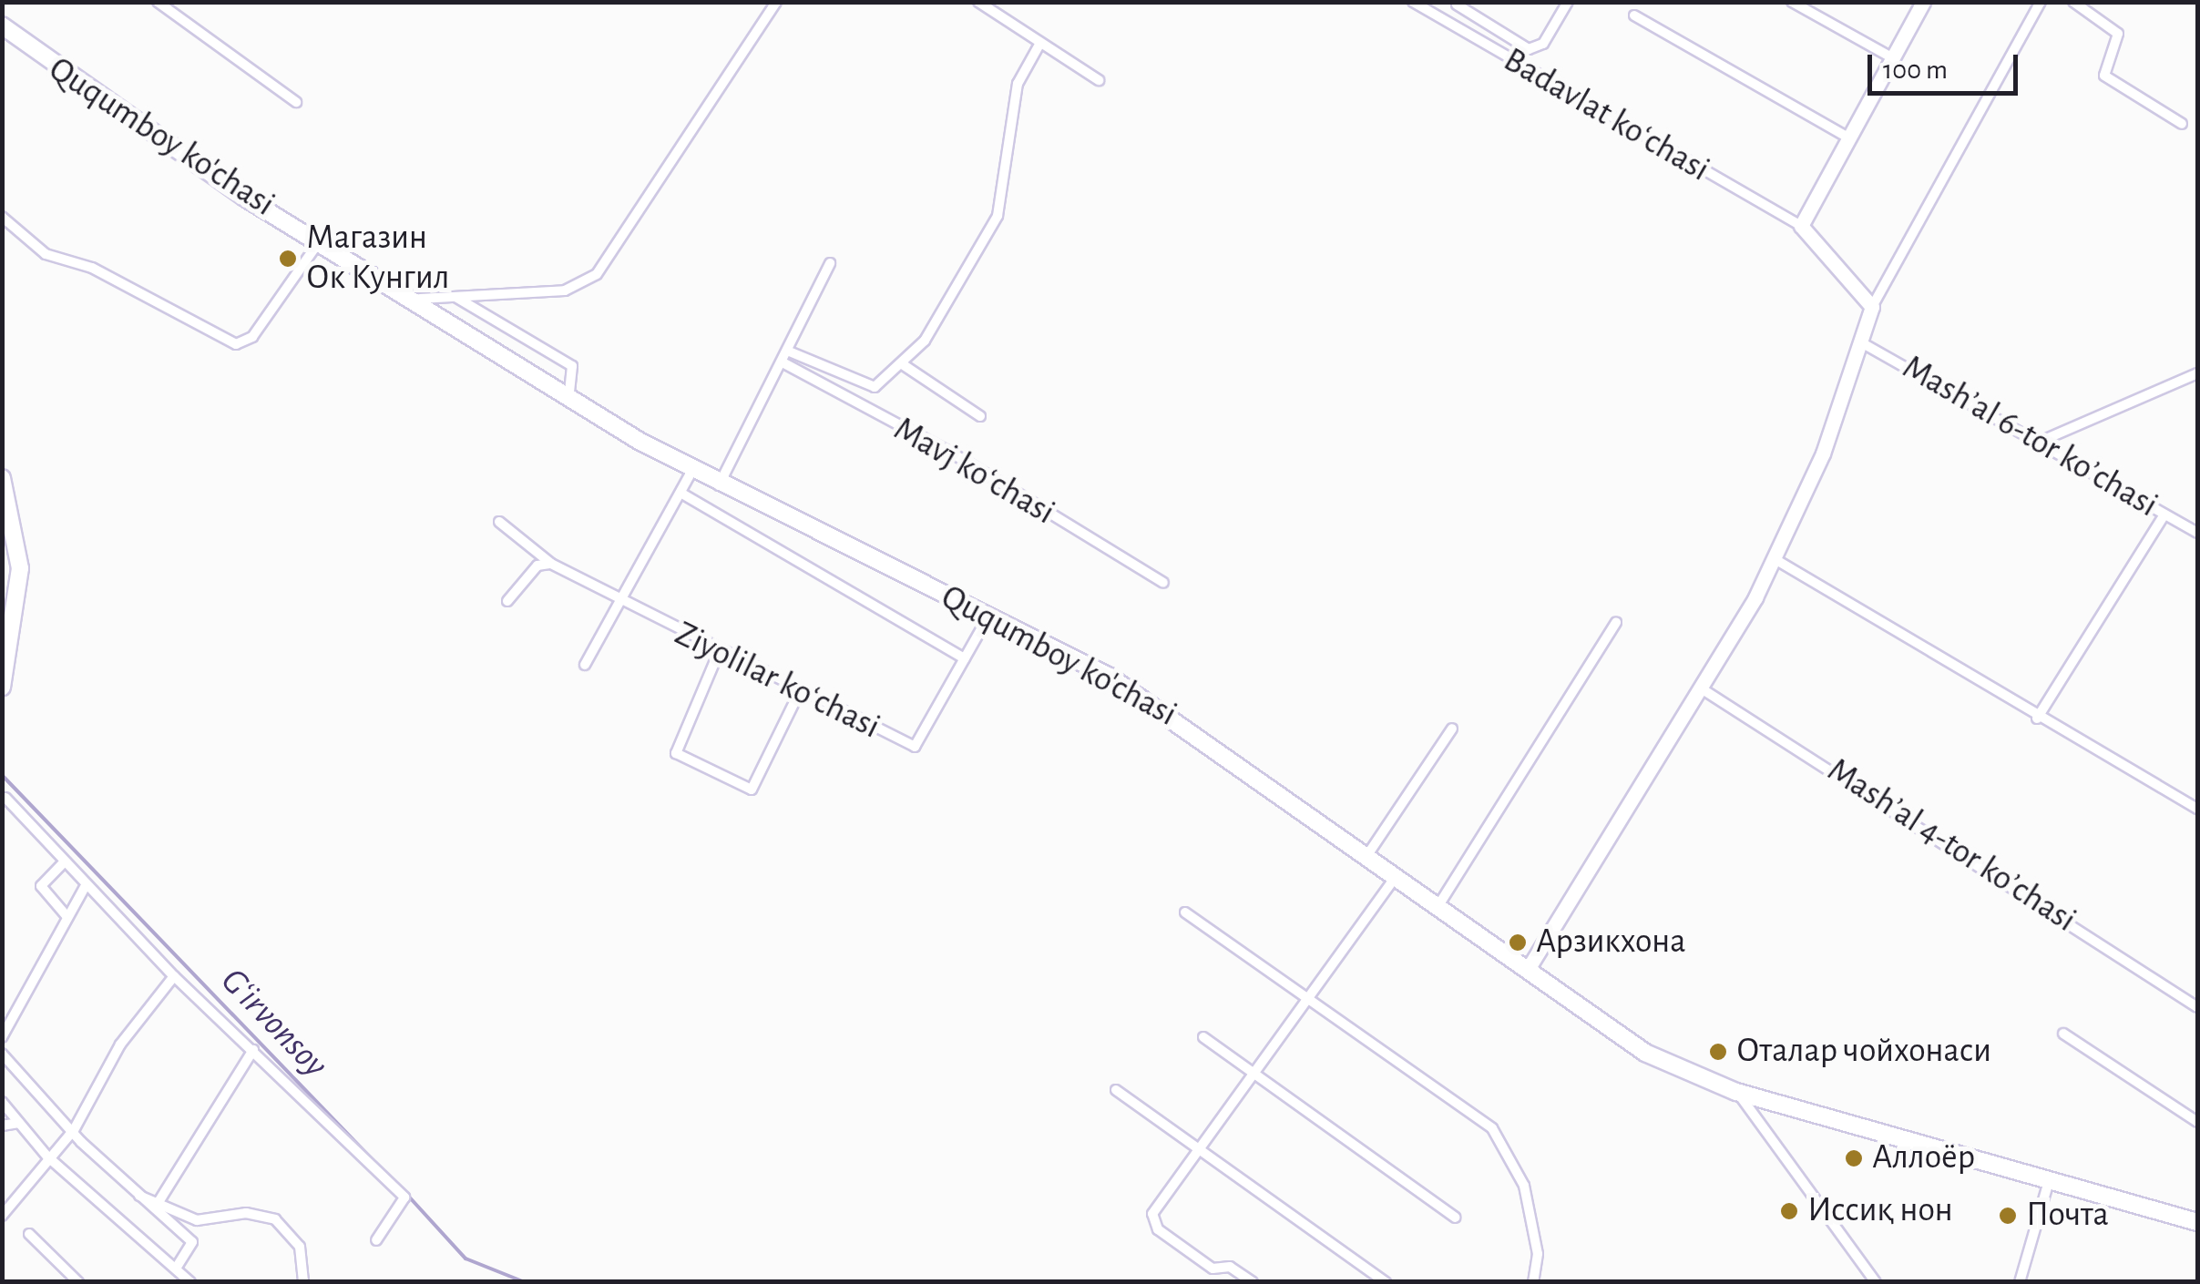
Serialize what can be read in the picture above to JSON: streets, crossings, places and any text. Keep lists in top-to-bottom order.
{
  "streets": {
    "main road": ["Ququmboy ko'chasi"],
    "street": [
      "Badavlat koʻchasi",
      "Mashʼal 6-tor koʼchasi",
      "Mavj koʻchasi",
      "Ziyolilar koʻchasi",
      "Mashʼal 4-tor koʼchasi"
    ]
  },
  "water": ["G‘irvonsoy"],
  "places": [
    "Магазин Ок Кунгил",
    "Арзикхона",
    "Оталар чойхонаси",
    "Аллоёр",
    "Иссиқ нон",
    "Почта"
  ],
  "scale_bar": "100 m"
}
